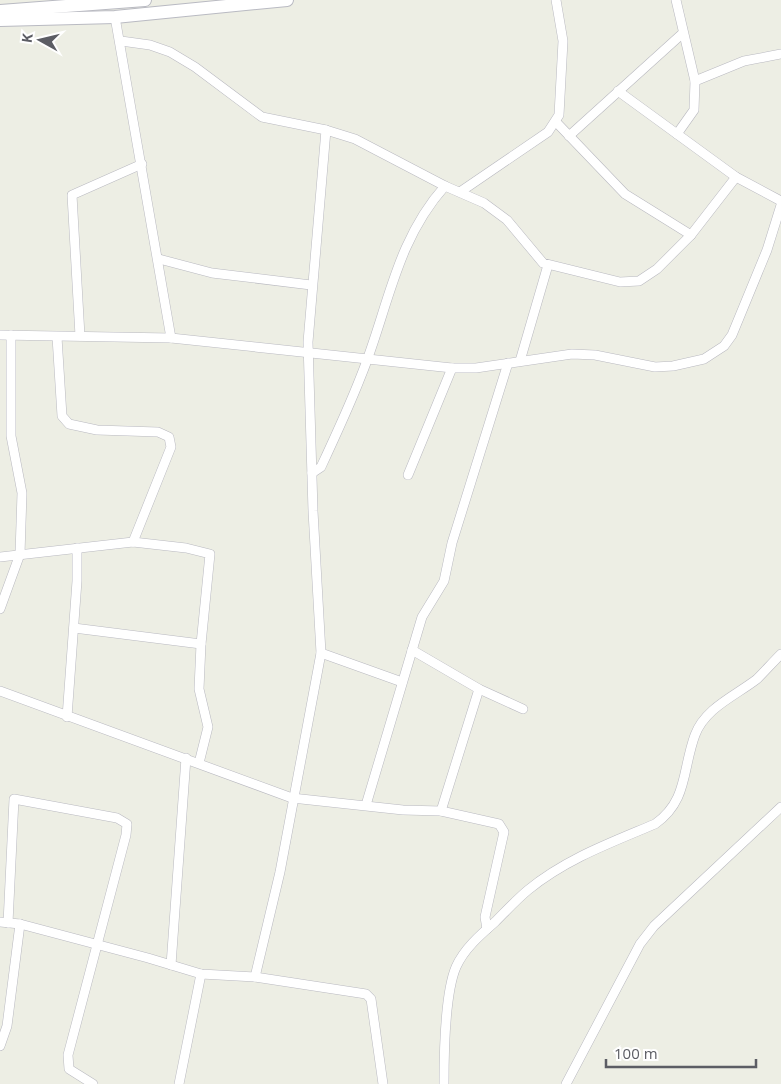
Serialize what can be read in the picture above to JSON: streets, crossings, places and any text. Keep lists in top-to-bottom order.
{
  "scale_bar": "100 m",
  "north": "left"
}
